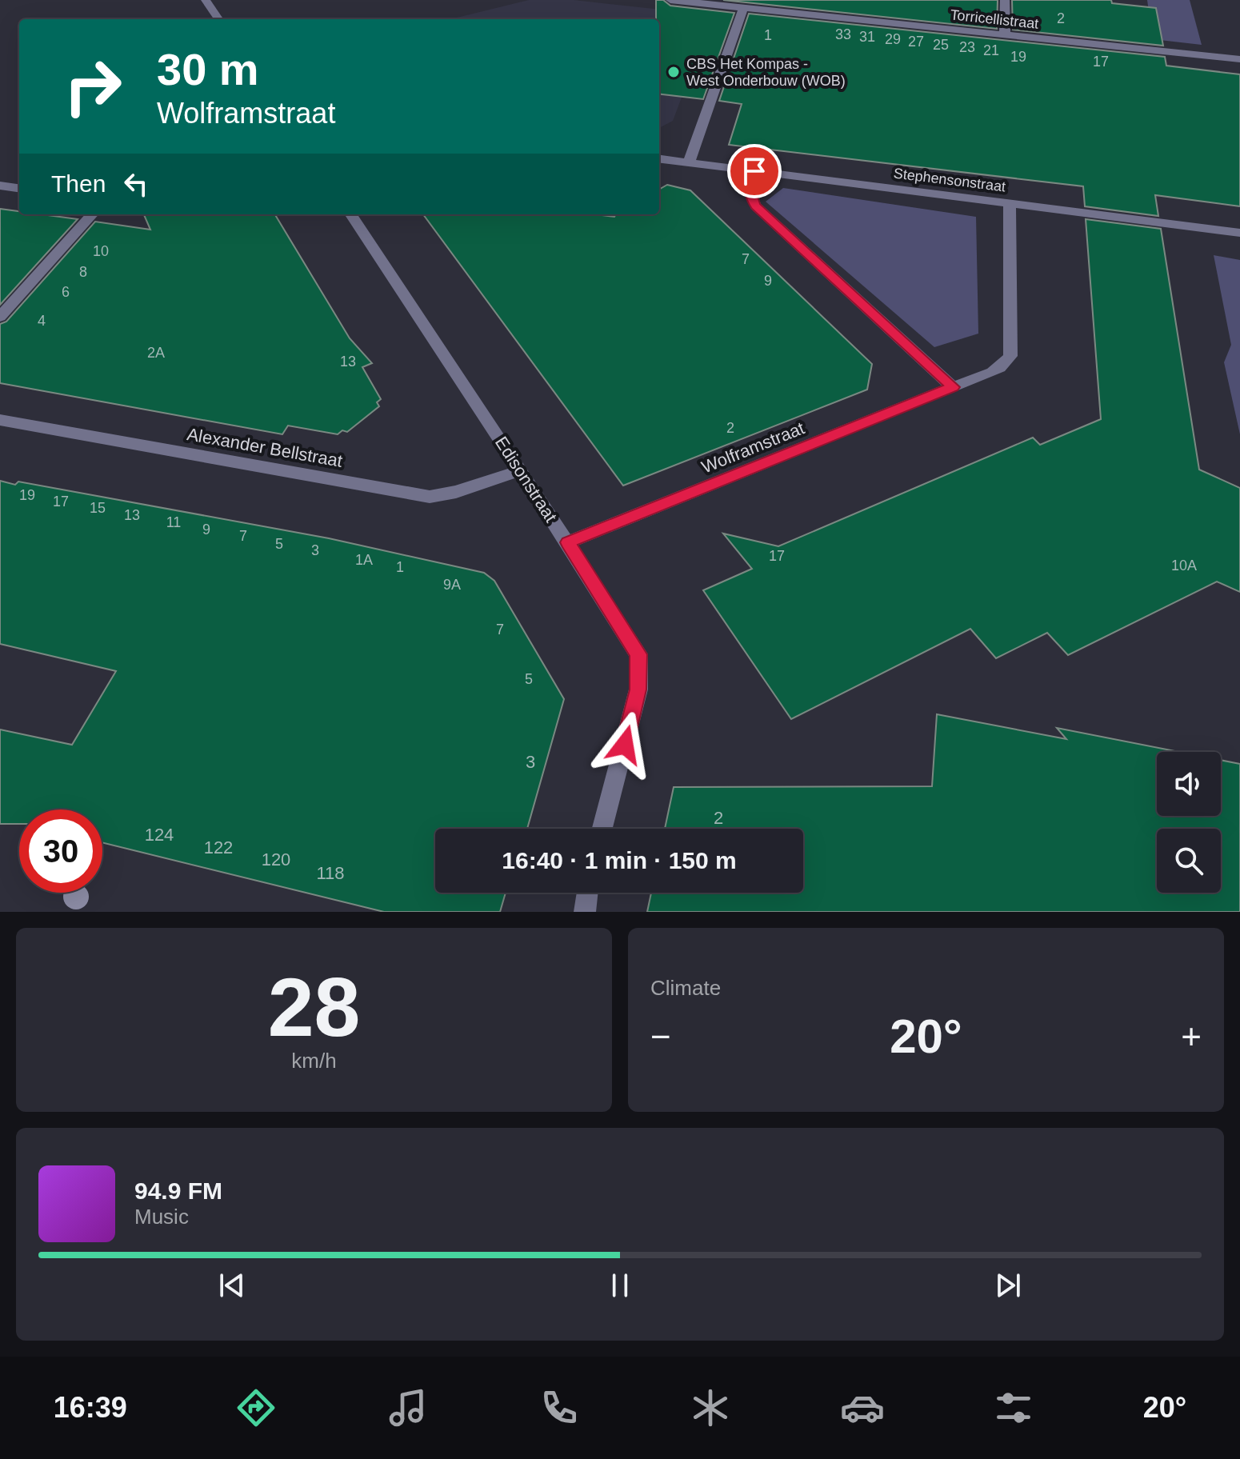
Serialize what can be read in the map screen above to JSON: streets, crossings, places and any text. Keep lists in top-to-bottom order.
{
  "streets": {
    "street": [
      "Torricellistraat",
      "Stephensonstraat",
      "Alexander Bellstraat",
      "Wolframstraat",
      "Edisonstraat"
    ]
  },
  "crossings": [
    ["Stephensonstraat", "Wolframstraat"],
    ["Alexander Bellstraat", "Edisonstraat"],
    ["Wolframstraat", "Edisonstraat"]
  ],
  "places": ["CBS Het Kompas - West Onderbouw (WOB)"],
  "house_numbers": [
    "2",
    "33",
    "1",
    "31",
    "29",
    "27",
    "25",
    "23",
    "21",
    "19",
    "17",
    "10",
    "7",
    "8",
    "9",
    "6",
    "4",
    "2A",
    "13",
    "2",
    "19",
    "17",
    "15",
    "13",
    "11",
    "9",
    "7",
    "5",
    "3",
    "17",
    "1A",
    "10A",
    "1",
    "9A",
    "7",
    "5",
    "3",
    "2",
    "124",
    "122",
    "120",
    "118"
  ],
  "page": {
    "turn": ["30 m", "Wolframstraat"],
    "then": "Then",
    "limit": "30",
    "trip": "16:40 · 1 min · 150 m",
    "tile": [
      ["28", "km/h"],
      "Climate"
    ],
    "heat": ["−", "20°", "+"],
    "song": ["94.9 FM", "Music"],
    "tabs": ["16:39", "20°"]
  }
}
